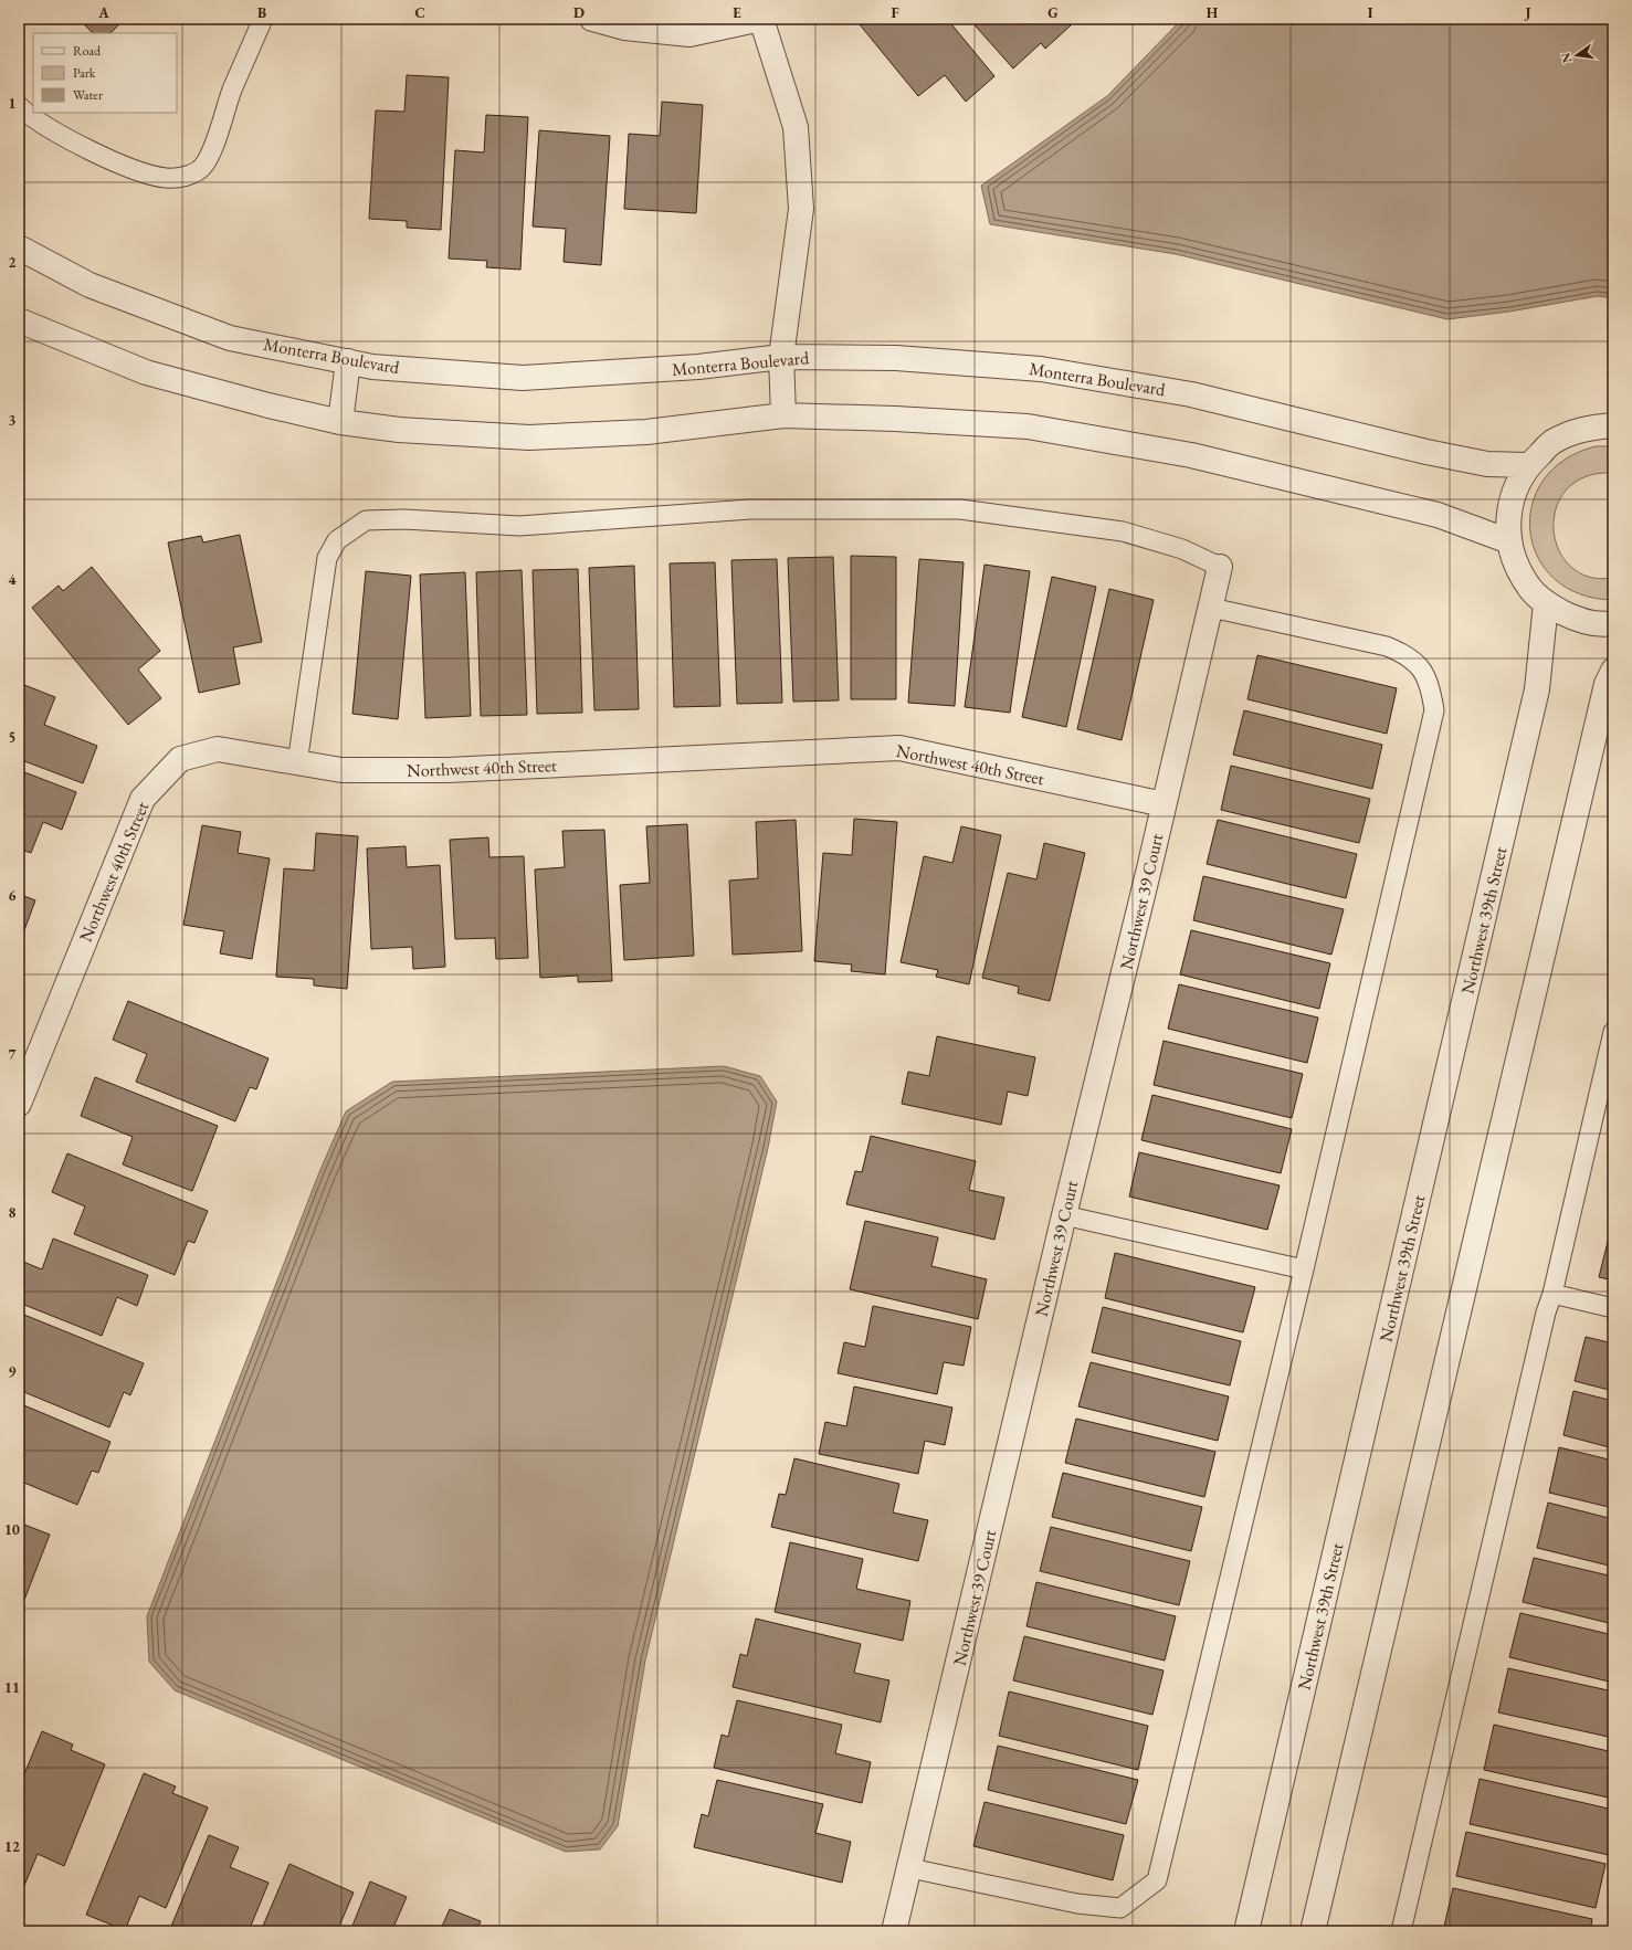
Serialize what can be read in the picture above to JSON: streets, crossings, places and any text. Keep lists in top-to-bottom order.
{
  "streets": {
    "street": [
      "Monterra Boulevard",
      "Northwest 40th Street",
      "Northwest 39 Court",
      "Northwest 39th Street"
    ]
  },
  "crossings": [
    ["Northwest 40th Street", "Northwest 39 Court"]
  ],
  "legend": ["Road", "Park", "Water"],
  "north": "left",
  "grid": {
    "columns": [
      "A",
      "B",
      "C",
      "D",
      "E",
      "F",
      "G",
      "H",
      "I",
      "J"
    ],
    "rows": [
      "1",
      "2",
      "3",
      "4",
      "5",
      "6",
      "7",
      "8",
      "9",
      "10",
      "11",
      "12"
    ]
  }
}
